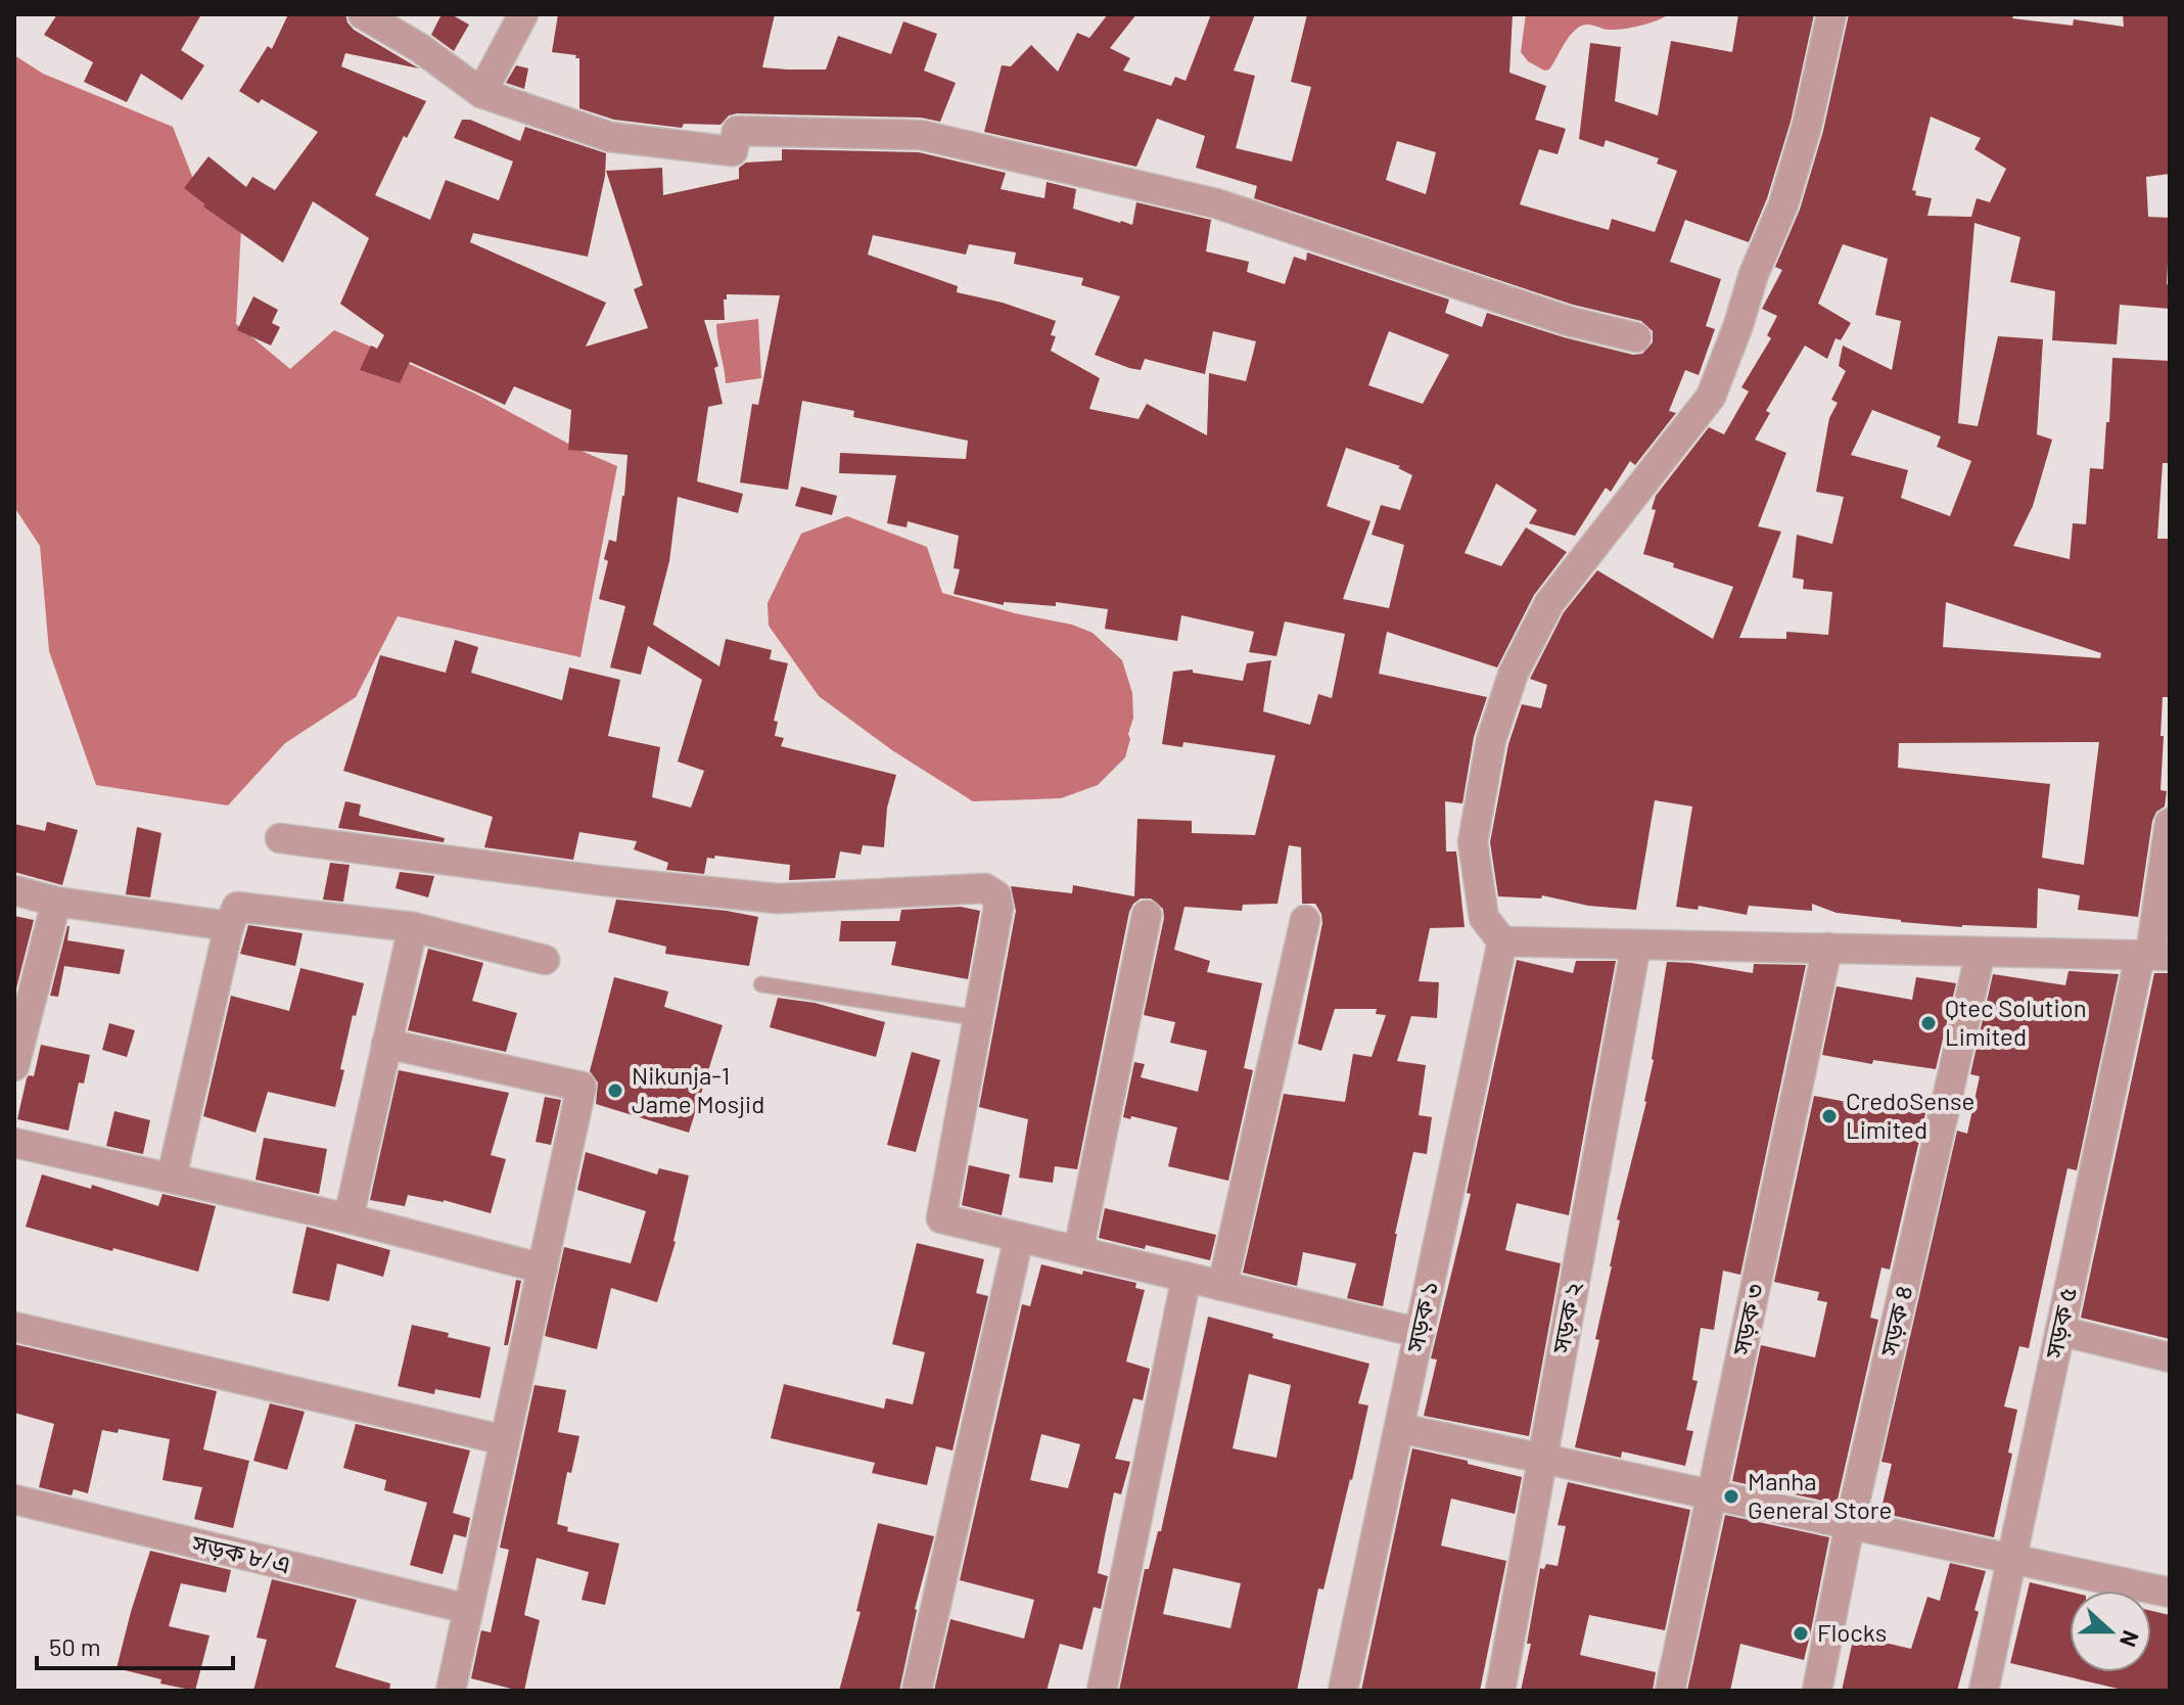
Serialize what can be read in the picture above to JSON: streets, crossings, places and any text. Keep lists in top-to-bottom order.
{
  "streets": {
    "street": [
      "সড়ক ১",
      "সড়ক ২",
      "সড়ক ৩",
      "সড়ক ৪",
      "সড়ক ৫",
      "সড়ক ৮/এ"
    ]
  },
  "places": [
    "Qtec Solution Limited",
    "Nikunja-1 Jame Mosjid",
    "CredoSense Limited",
    "Manha General Store",
    "Flocks"
  ],
  "scale_bar": "50 m",
  "north": "right"
}
